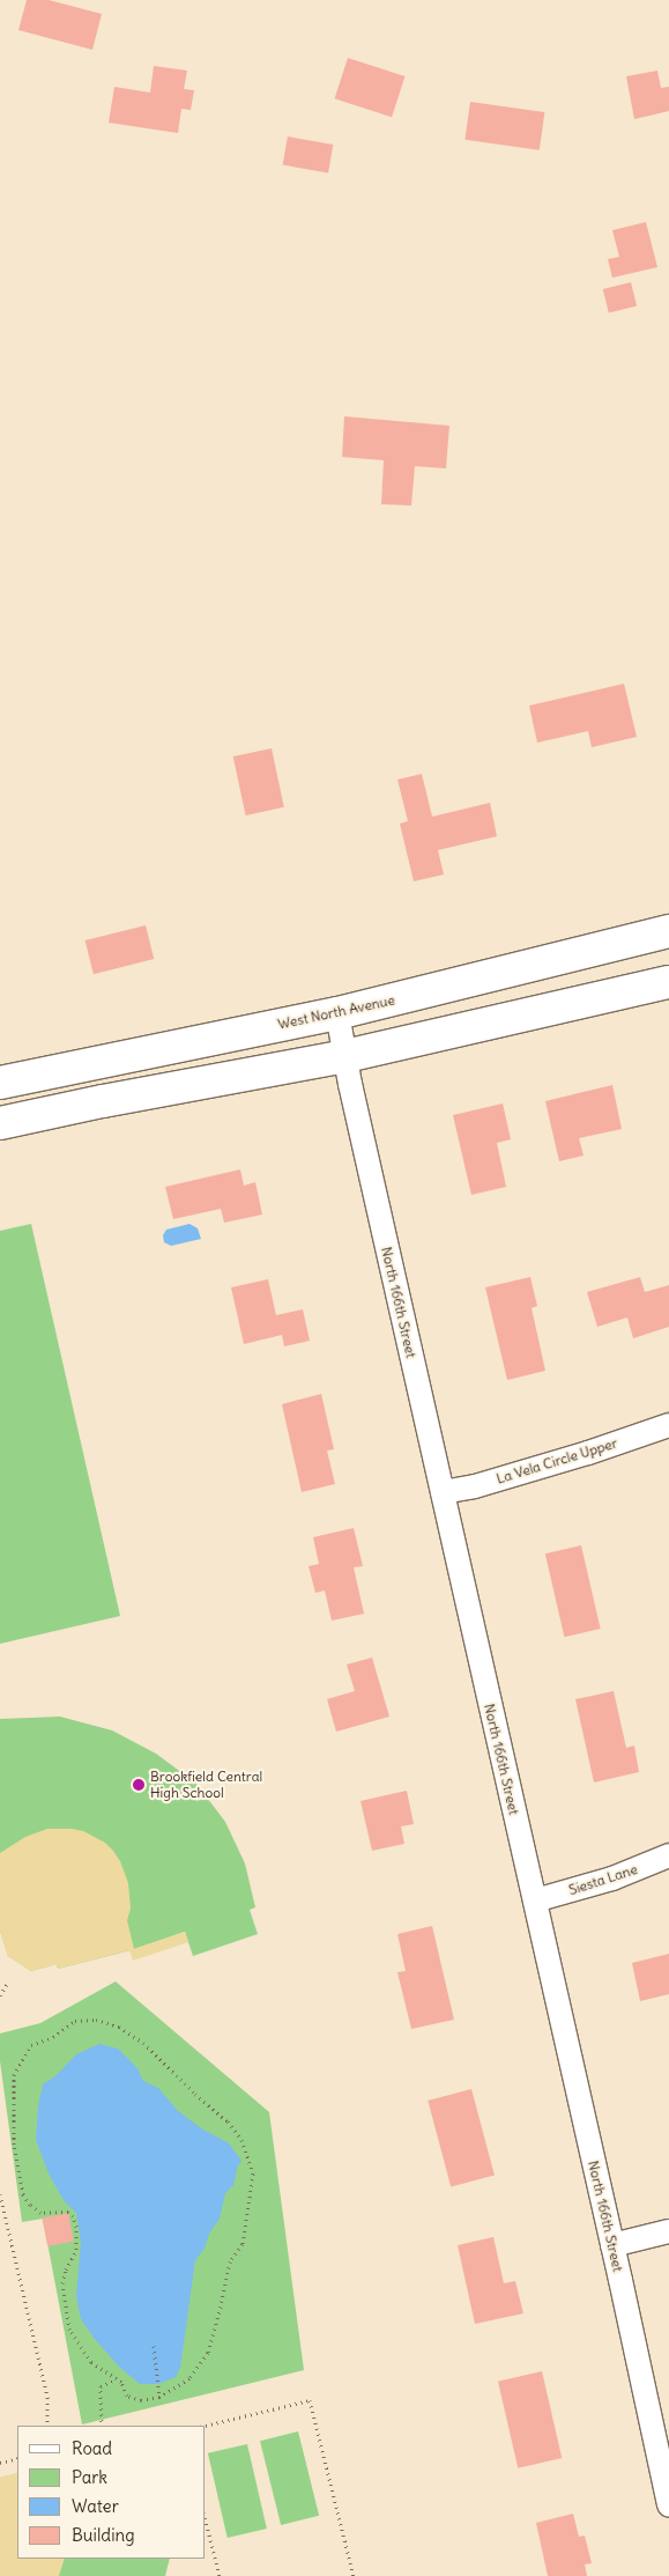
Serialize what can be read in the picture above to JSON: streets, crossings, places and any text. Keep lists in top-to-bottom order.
{
  "streets": {
    "main road": ["West North Avenue"],
    "street": ["North 166th Street", "La Vela Circle Upper", "Siesta Lane"]
  },
  "crossings": [
    ["West North Avenue", "North 166th Street"],
    ["North 166th Street", "La Vela Circle Upper"],
    ["North 166th Street", "Siesta Lane"]
  ],
  "places": ["Brookfield Central High School"],
  "legend": [
    "Road",
    "Park",
    "Water",
    "Building"
  ]
}
